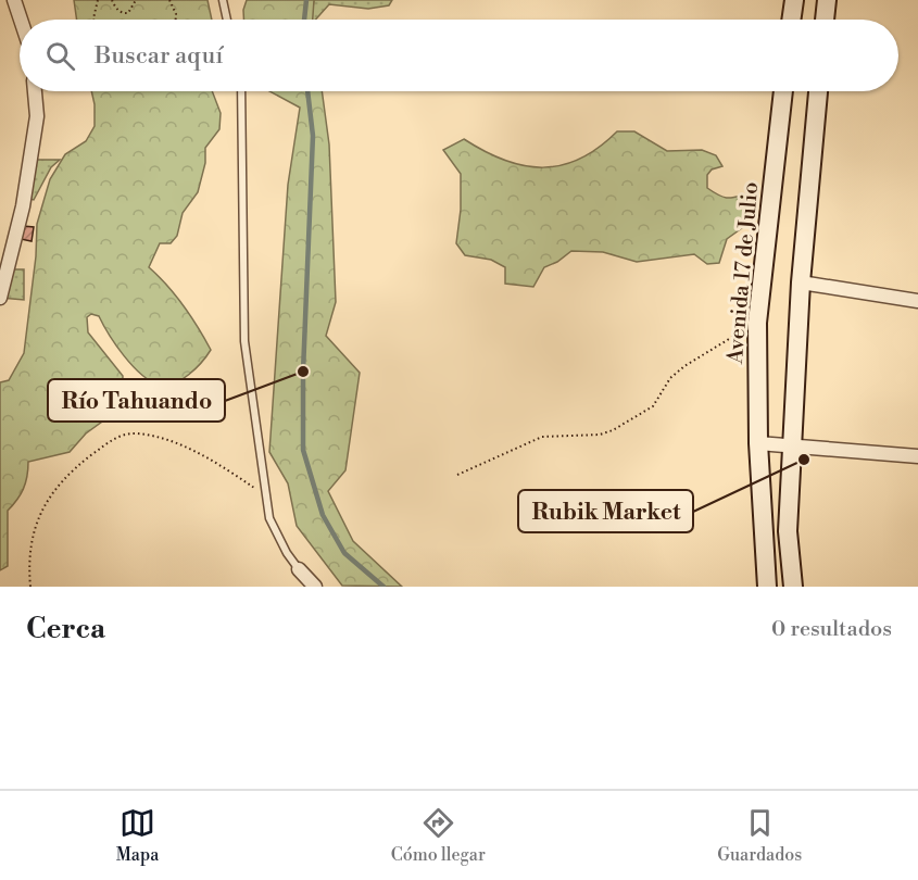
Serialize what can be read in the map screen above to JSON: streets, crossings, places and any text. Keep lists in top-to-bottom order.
{
  "streets": {
    "main road": ["Avenida 17 de Julio"]
  },
  "places": ["Río Tahuando", "Rubik Market"],
  "page": {
    "search": "Buscar aquí",
    "heading": ["Cerca", "0 resultados"],
    "nav": ["Mapa", "Cómo llegar", "Guardados"]
  }
}
